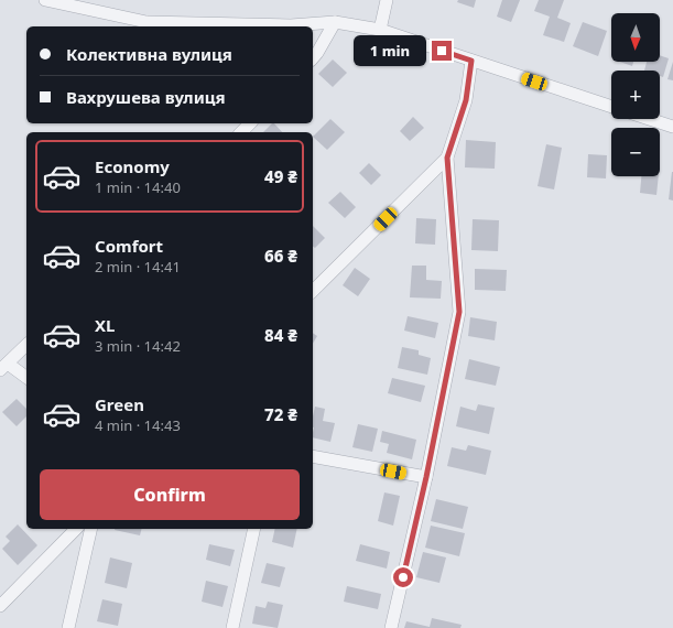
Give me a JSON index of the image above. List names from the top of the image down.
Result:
{
  "north": "bottom",
  "page": {
    "map_buttons": ["+", "−"],
    "banner": ["Колективна вулиця", "Вахрушева вулиця"],
    "bubble": "1 min",
    "list": [
      {
        "name": "Economy",
        "note": "1 min · 14:40",
        "value": "49 ₴"
      },
      {
        "name": "Comfort",
        "note": "2 min · 14:41",
        "value": "66 ₴"
      },
      {
        "name": "XL",
        "note": "3 min · 14:42",
        "value": "84 ₴"
      },
      {
        "name": "Green",
        "note": "4 min · 14:43",
        "value": "72 ₴"
      }
    ],
    "buttons": "Confirm"
  }
}
